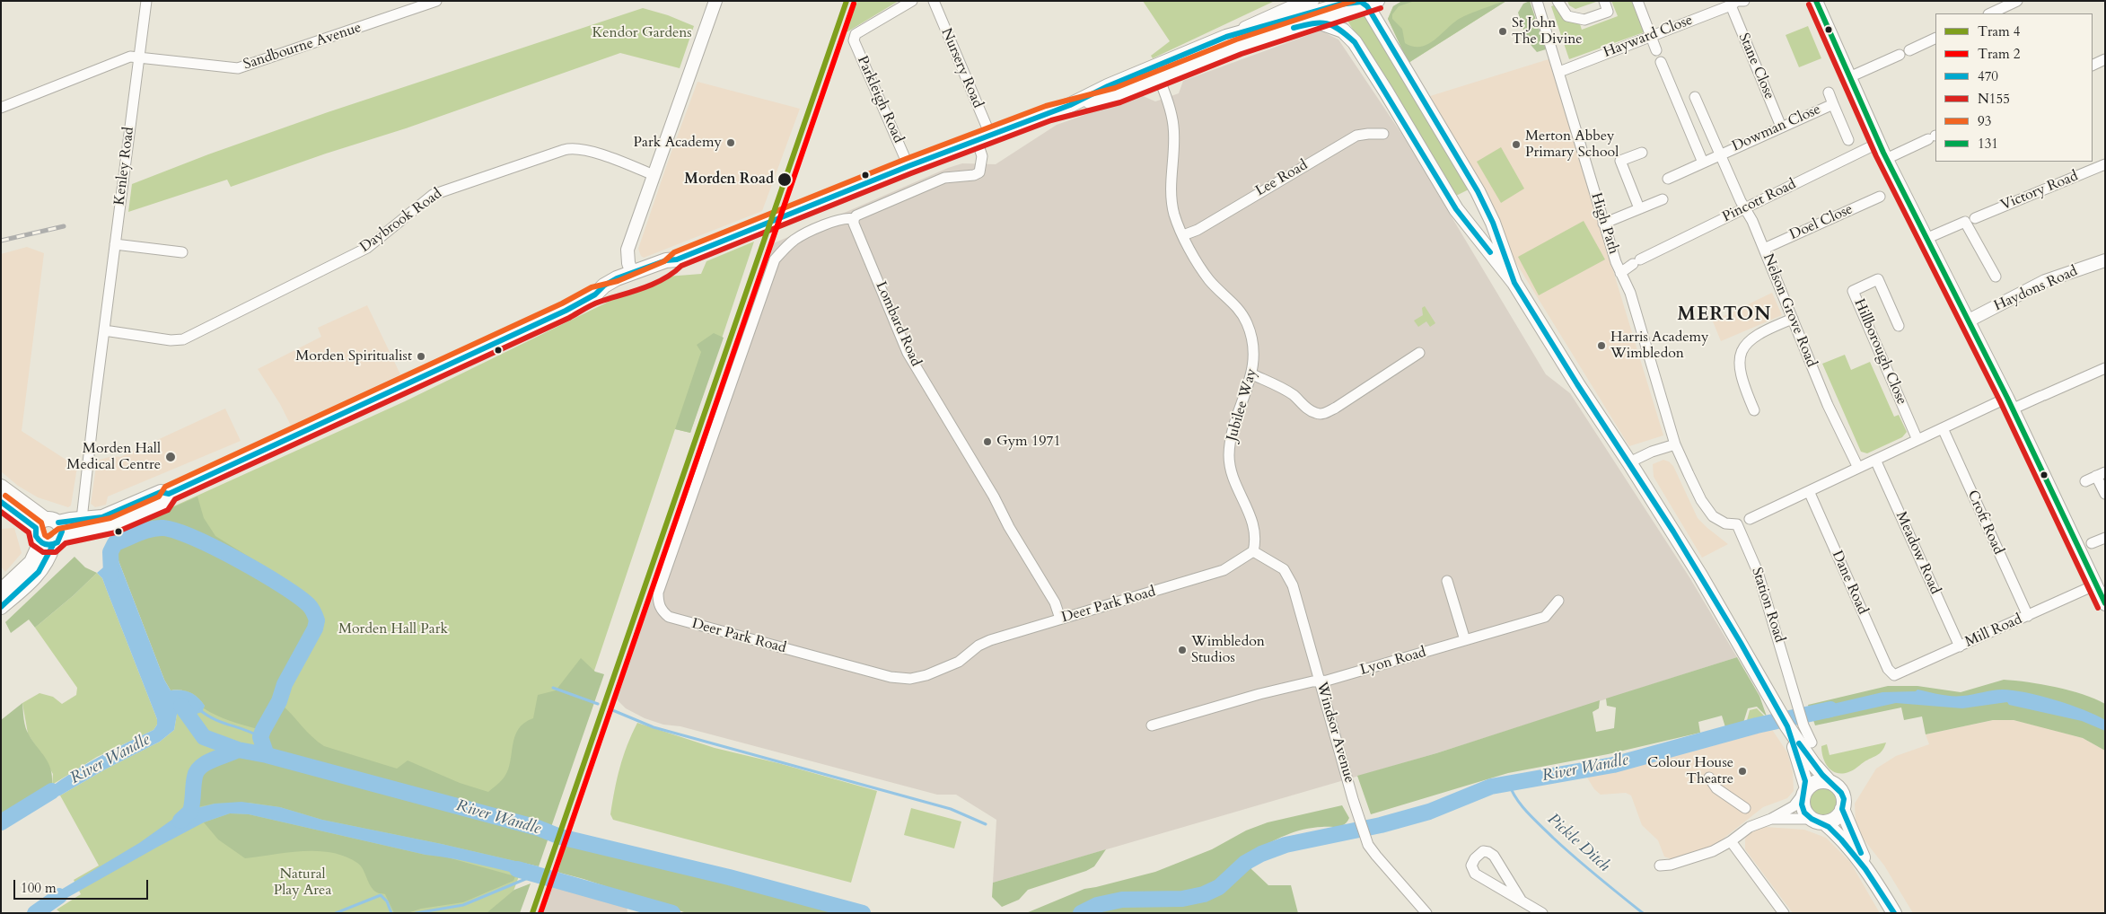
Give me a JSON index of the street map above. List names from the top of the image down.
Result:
{
  "streets": {
    "main road": ["Haydons Road"],
    "street": [
      "Hayward Close",
      "Sandbourne Avenue",
      "Stane Close",
      "Nursery Road",
      "Parkleigh Road",
      "Dowman Close",
      "Kenley Road",
      "Lee Road",
      "Victory Road",
      "Pincott Road",
      "Daybrook Road",
      "Doel Close",
      "High Path",
      "Nelson Grove Road",
      "Lombard Road",
      "Hillborough Close",
      "Jubilee Way",
      "Croft Road",
      "Meadow Road",
      "Dane Road",
      "Deer Park Road",
      "Station Road",
      "Mill Road",
      "Lyon Road",
      "Windsor Avenue"
    ]
  },
  "crossings": [
    ["Hayward Close", "Stane Close"],
    ["Hayward Close", "High Path"],
    ["Sandbourne Avenue", "Kenley Road"],
    ["Stane Close", "Dowman Close"],
    ["Dowman Close", "Nelson Grove Road"],
    ["Kenley Road", "Daybrook Road"],
    ["Lee Road", "Jubilee Way"],
    ["Pincott Road", "High Path"],
    ["Pincott Road", "Nelson Grove Road"],
    ["Doel Close", "Nelson Grove Road"],
    ["High Path", "Station Road"],
    ["Lombard Road", "Deer Park Road"],
    ["Jubilee Way", "Deer Park Road"],
    ["Jubilee Way", "Windsor Avenue"],
    ["Croft Road", "Mill Road"],
    ["Meadow Road", "Mill Road"],
    ["Dane Road", "Mill Road"],
    ["Deer Park Road", "Windsor Avenue"],
    ["Lyon Road", "Windsor Avenue"]
  ],
  "districts": ["MERTON"],
  "water": ["River Wandle", "Pickle Ditch"],
  "parks": ["Kendor Gardens", "Morden Hall Park", "Natural Play Area"],
  "places": [
    "St John The Divine",
    "Park Academy",
    "Merton Abbey Primary School",
    "Morden Road",
    "Harris Academy Wimbledon",
    "Morden Spiritualist",
    "Gym 1971",
    "Morden Hall Medical Centre",
    "Wimbledon Studios",
    "Colour House Theatre"
  ],
  "lines": [
    "tram line 4",
    "transit line 93",
    "transit line 131",
    "transit line 470",
    "tram line 2",
    "transit line N155"
  ],
  "legend": [
    "Tram 4",
    "Tram 2",
    "470",
    "N155",
    "93",
    "131"
  ],
  "scale_bar": "100 m"
}
